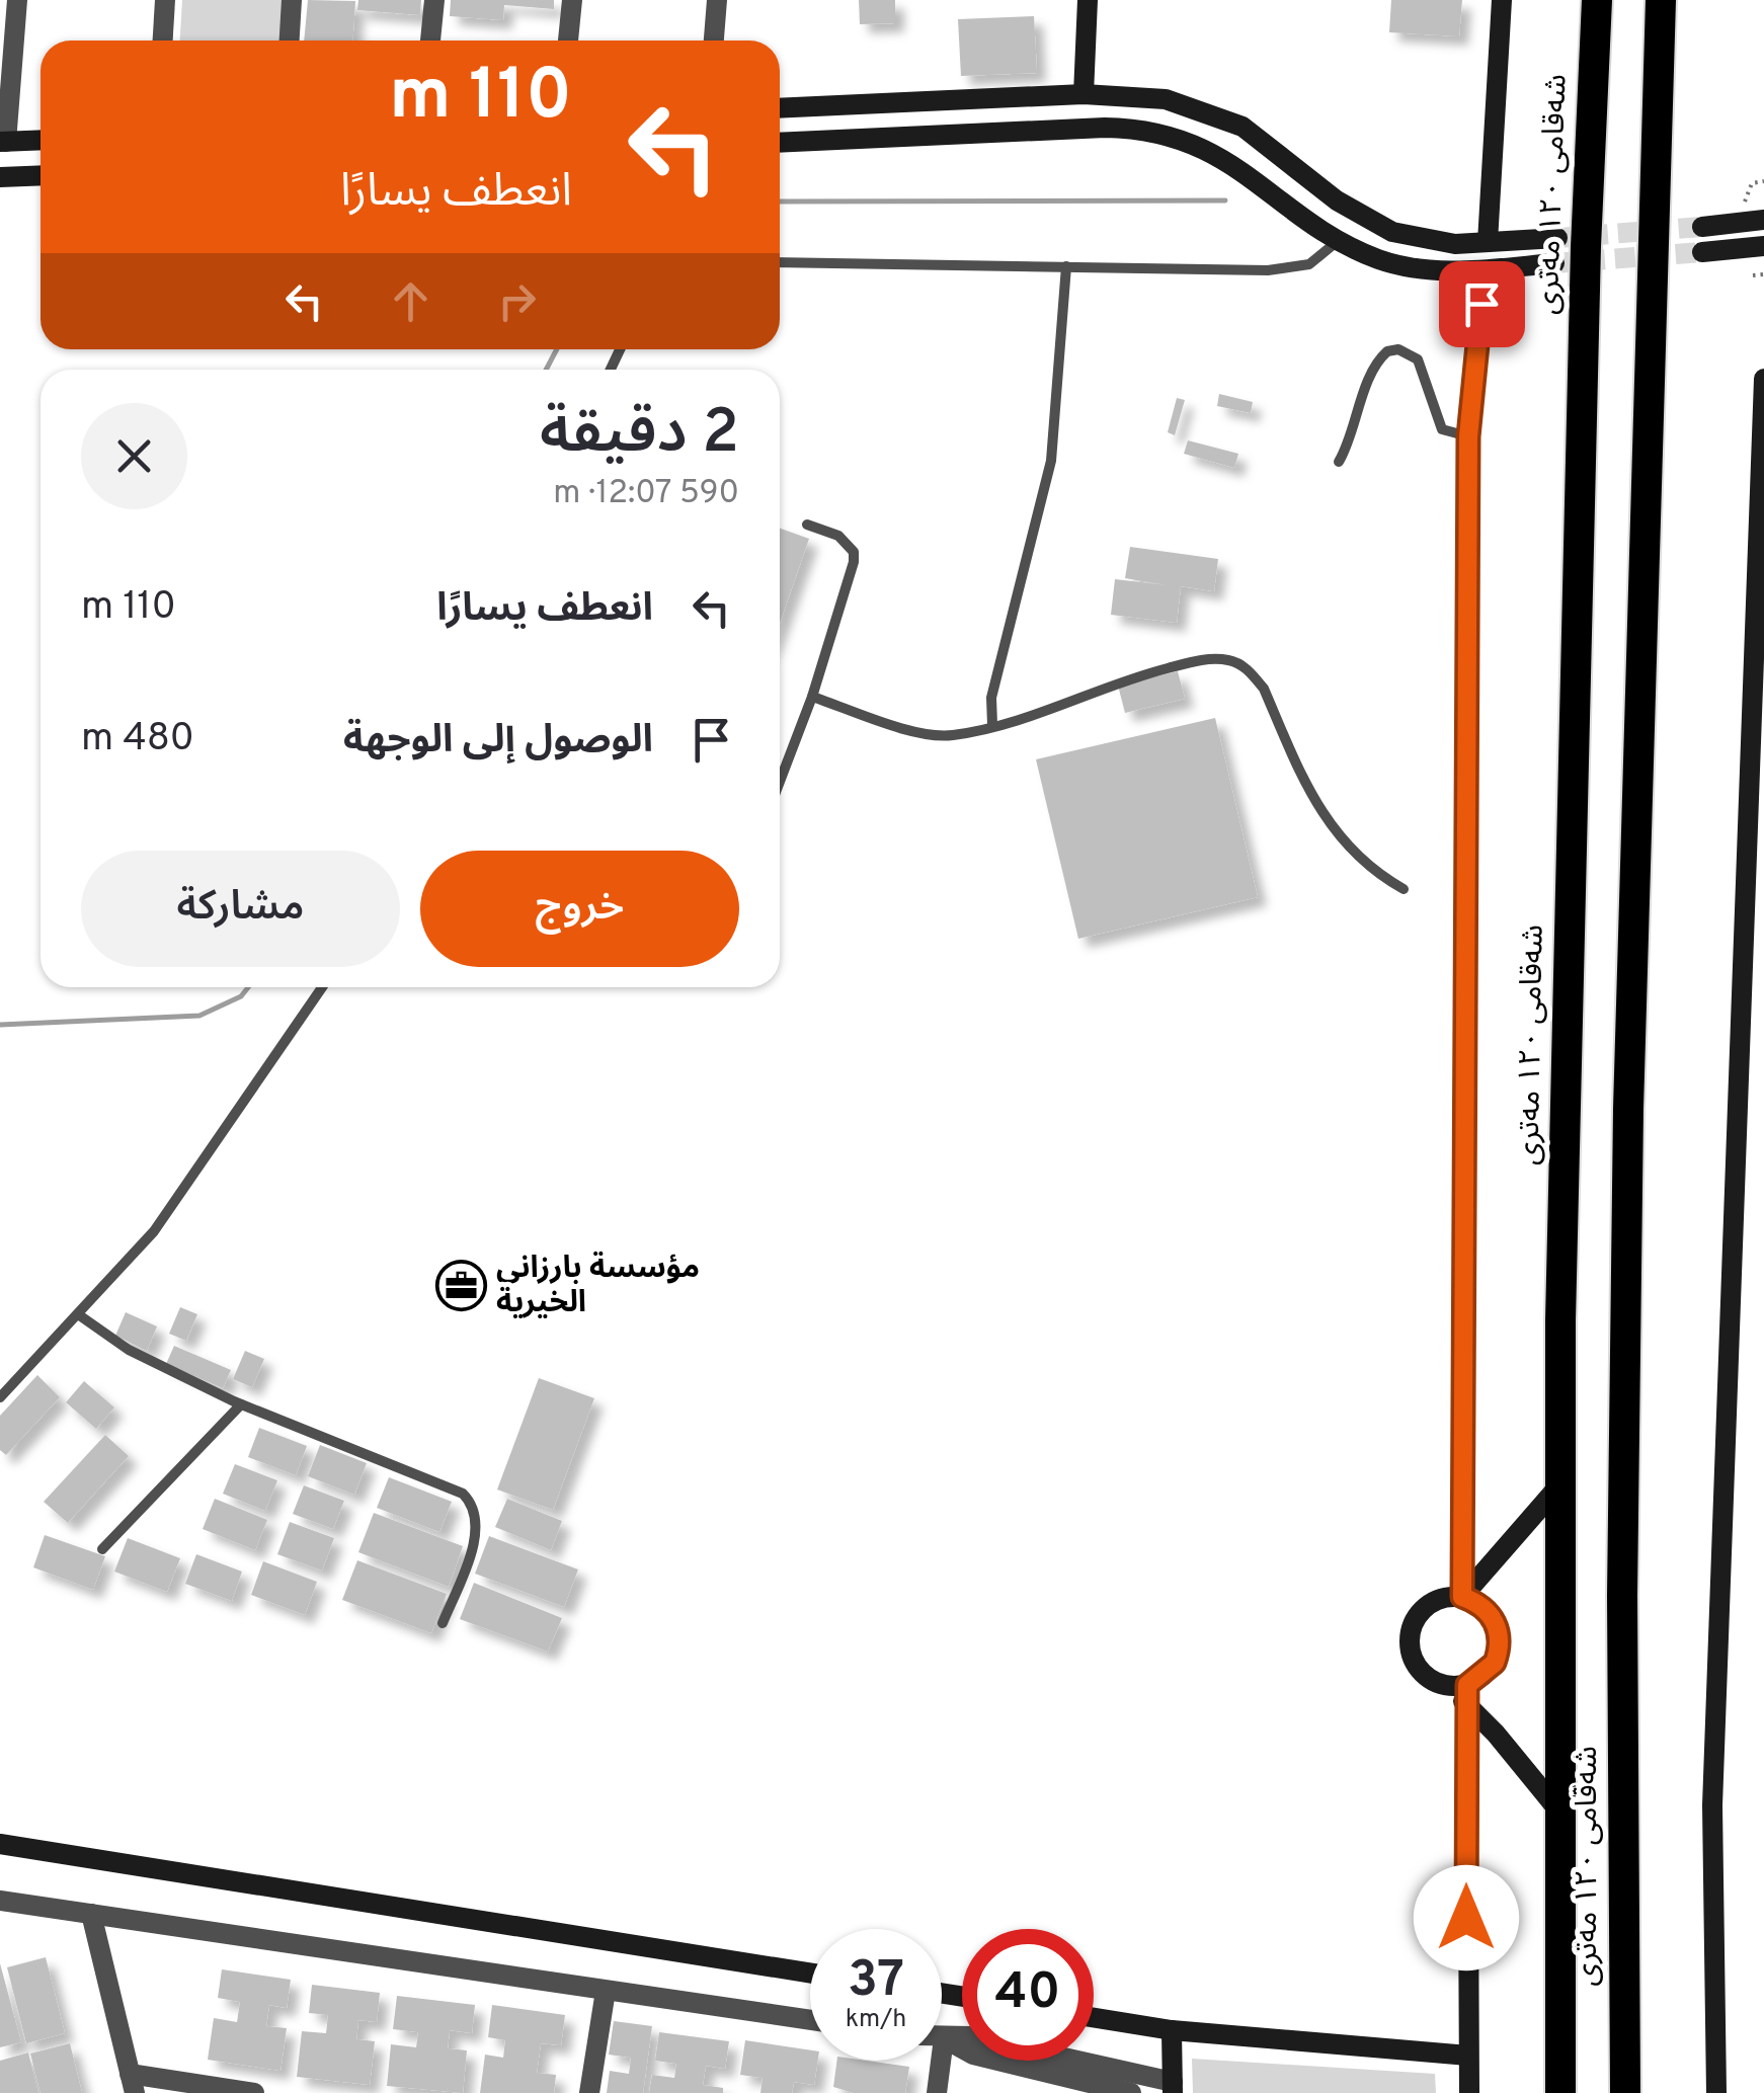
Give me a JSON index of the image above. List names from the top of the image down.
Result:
{
  "streets": {
    "highway": ["شەقامی ١٢٠ مەتری"]
  },
  "places": {
    "office": ["مؤسسة بارزانی الخیریة"]
  },
  "page": {
    "turn": ["110 m", "انعطف يسارًا"],
    "heading": ["2 دقيقة", "590 m · 12:07"],
    "list": [
      {
        "name": "انعطف يسارًا",
        "value": "110 m"
      },
      {
        "name": "الوصول إلى الوجهة",
        "value": "480 m"
      }
    ],
    "buttons": ["خروج", "مشاركة"],
    "speed": "37 km/h",
    "limit": "40"
  }
}
